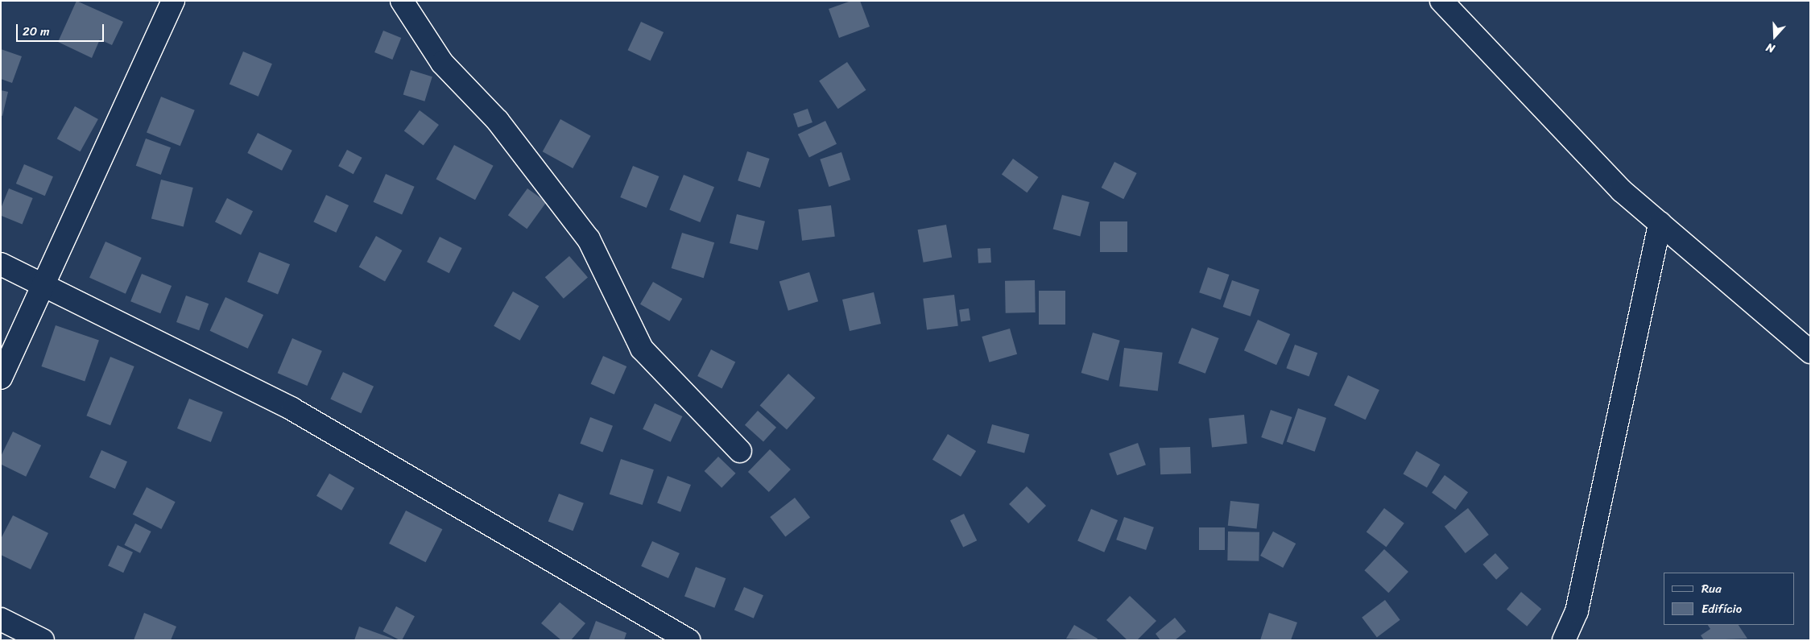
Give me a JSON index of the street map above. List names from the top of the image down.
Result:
{
  "legend": ["Rua", "Edifício"],
  "scale_bar": "20 m",
  "north": "bottom"
}
